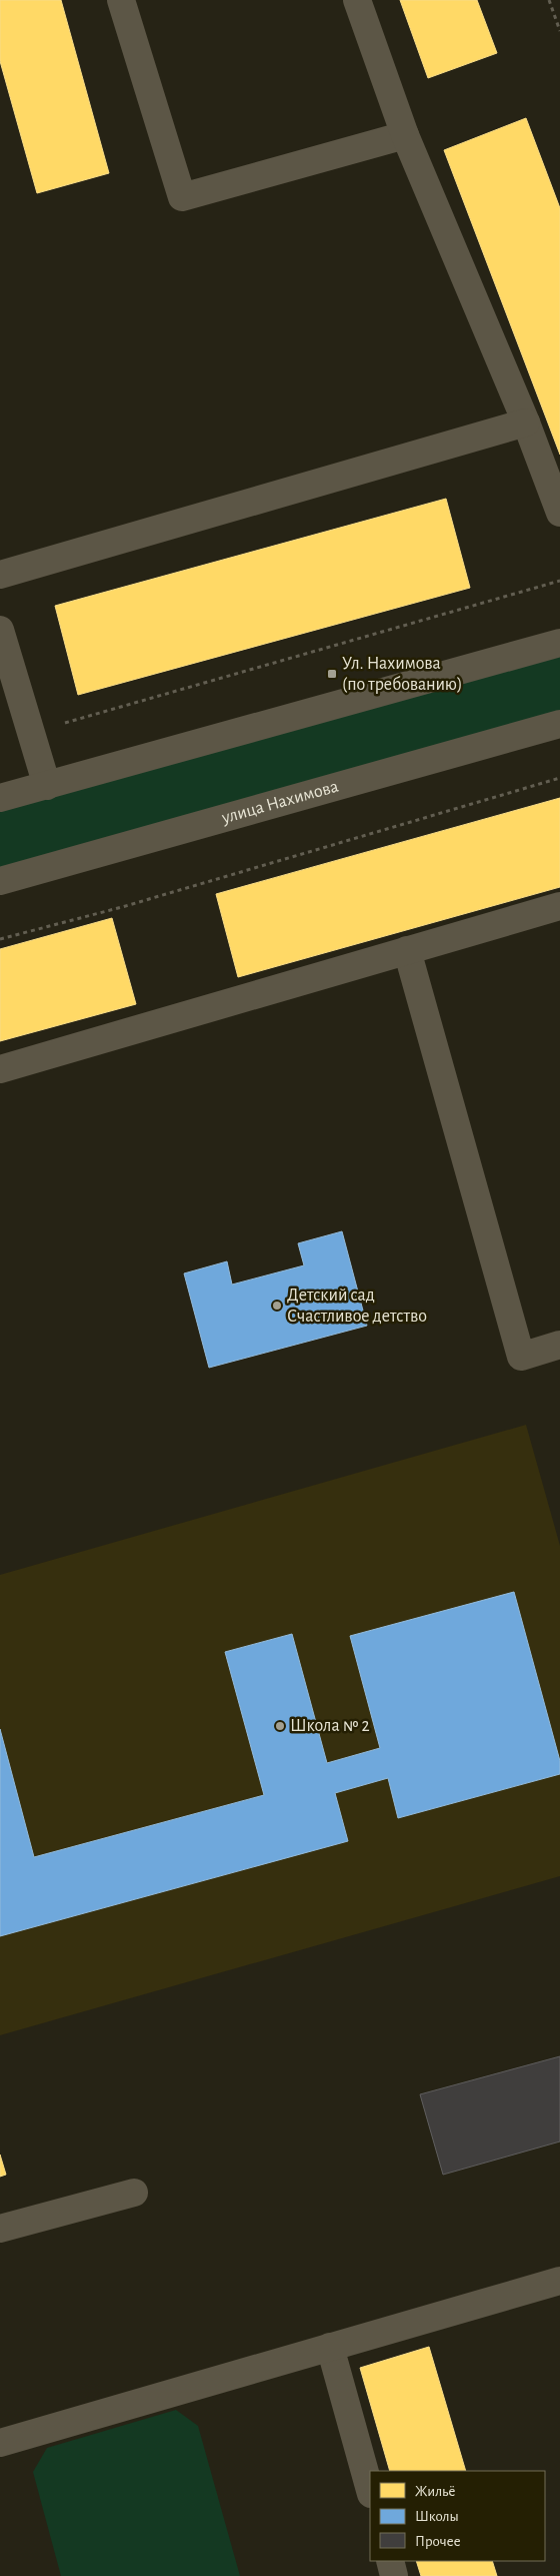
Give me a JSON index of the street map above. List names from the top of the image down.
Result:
{
  "streets": {
    "street": ["улица Нахимова"]
  },
  "places": {
    "transit": ["Ул. Нахимова (по требованию)"],
    "other": ["Детский сад Счастливое детство", "Школа № 2"]
  },
  "legend": ["Жильё", "Школы", "Прочее"]
}
